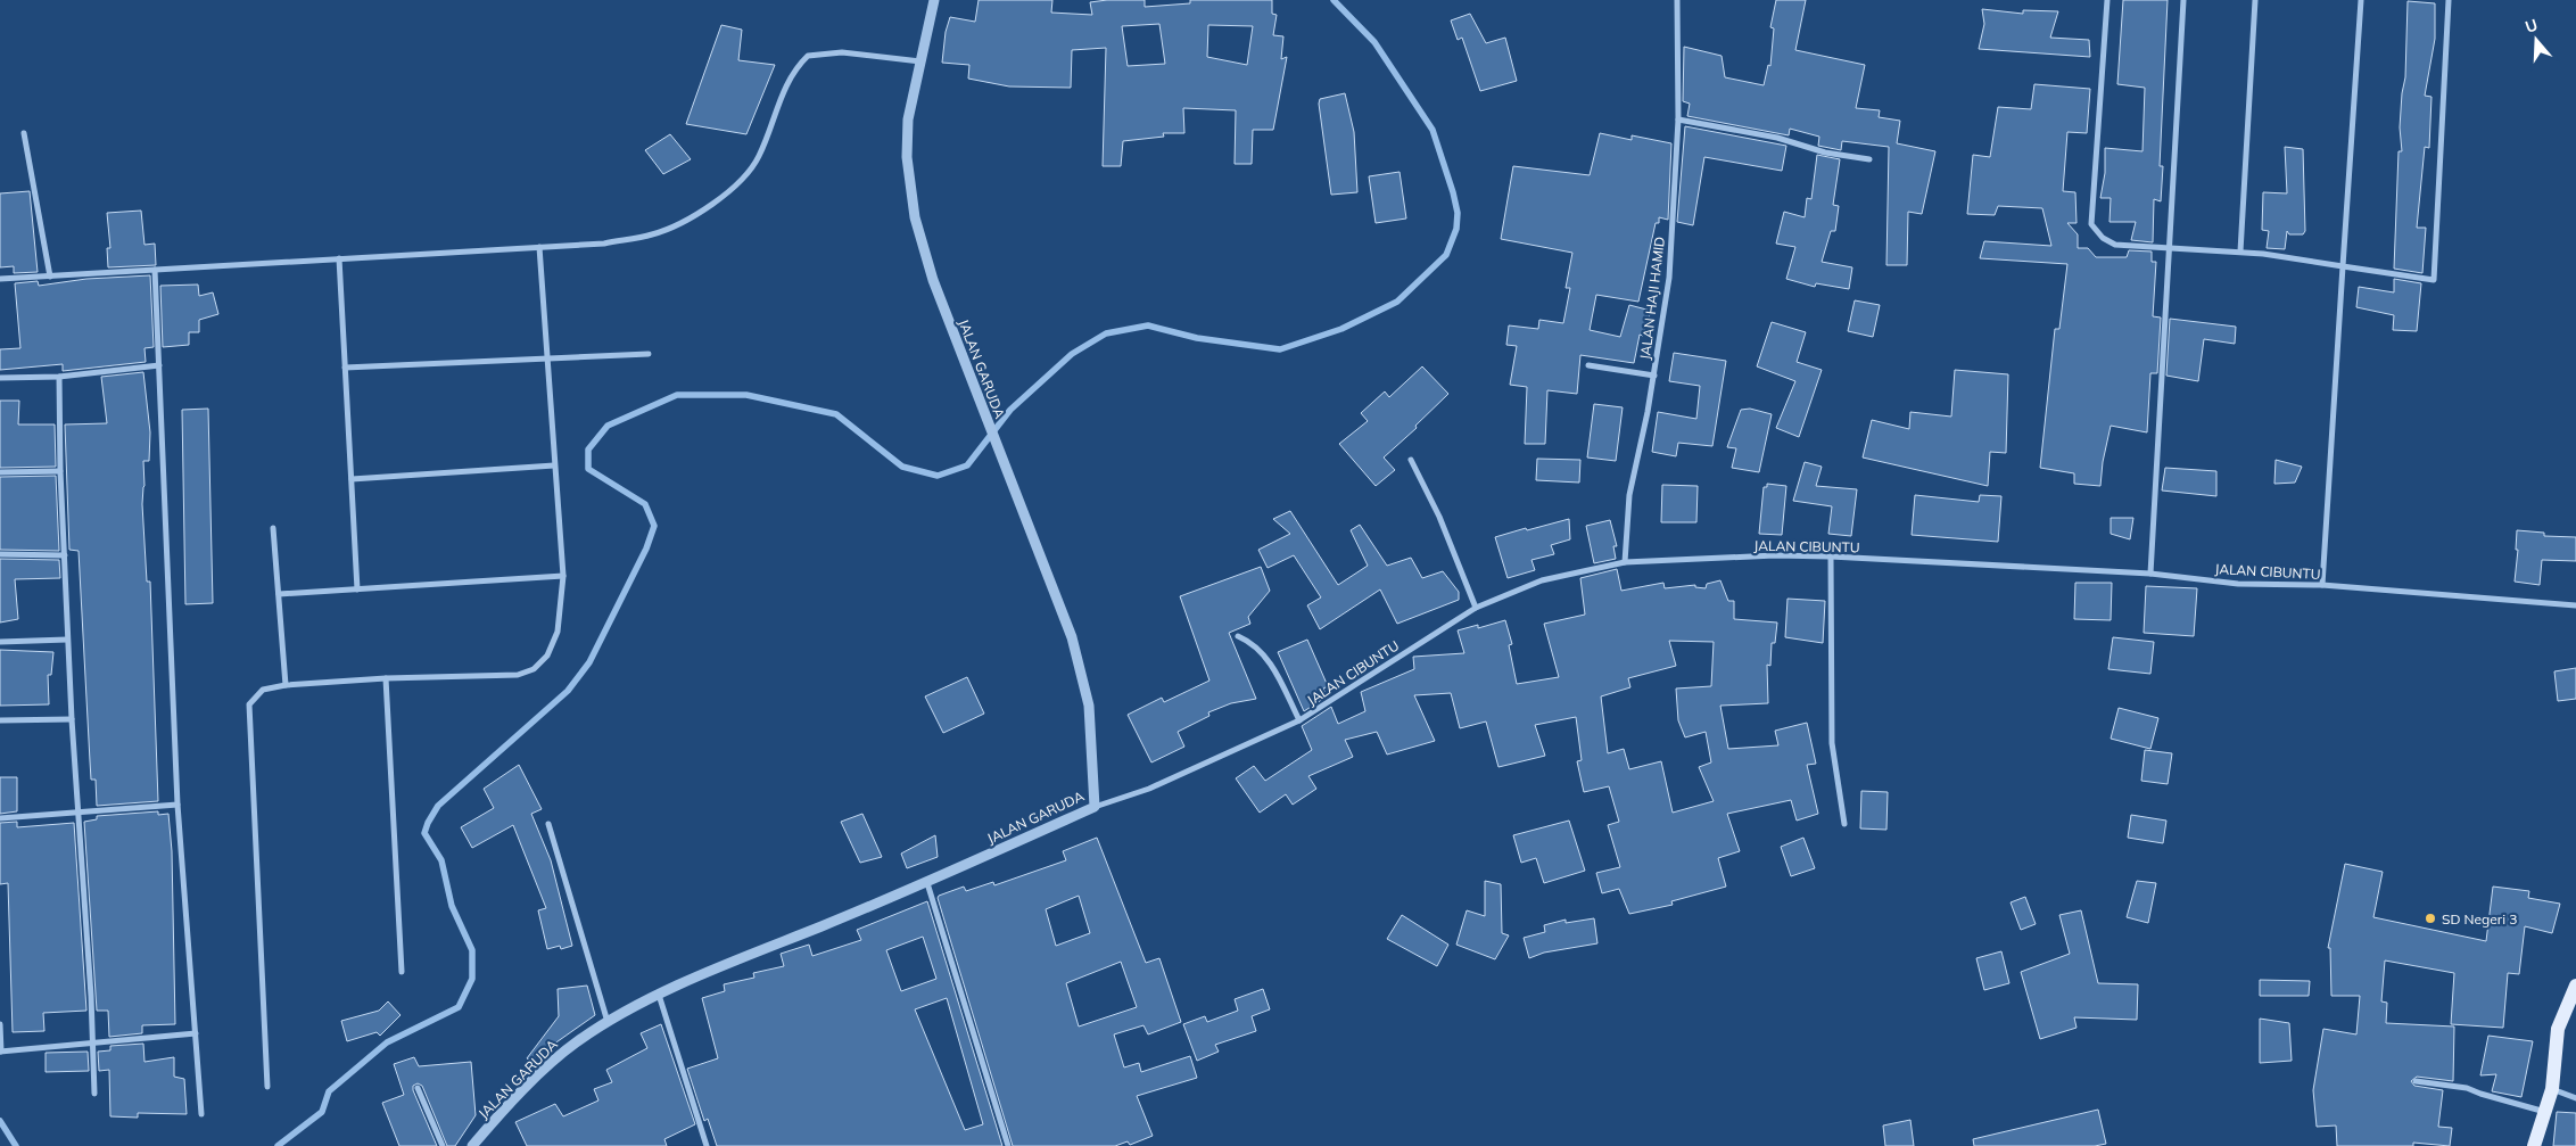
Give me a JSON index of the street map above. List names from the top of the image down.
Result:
{
  "streets": {
    "street": ["JALAN HAJI HAMID", "JALAN GARUDA", "JALAN CIBUNTU"]
  },
  "crossings": [
    ["JALAN HAJI HAMID", "JALAN CIBUNTU"],
    ["JALAN GARUDA", "JALAN CIBUNTU"]
  ],
  "places": ["SD Negeri 3"],
  "north": "top"
}
